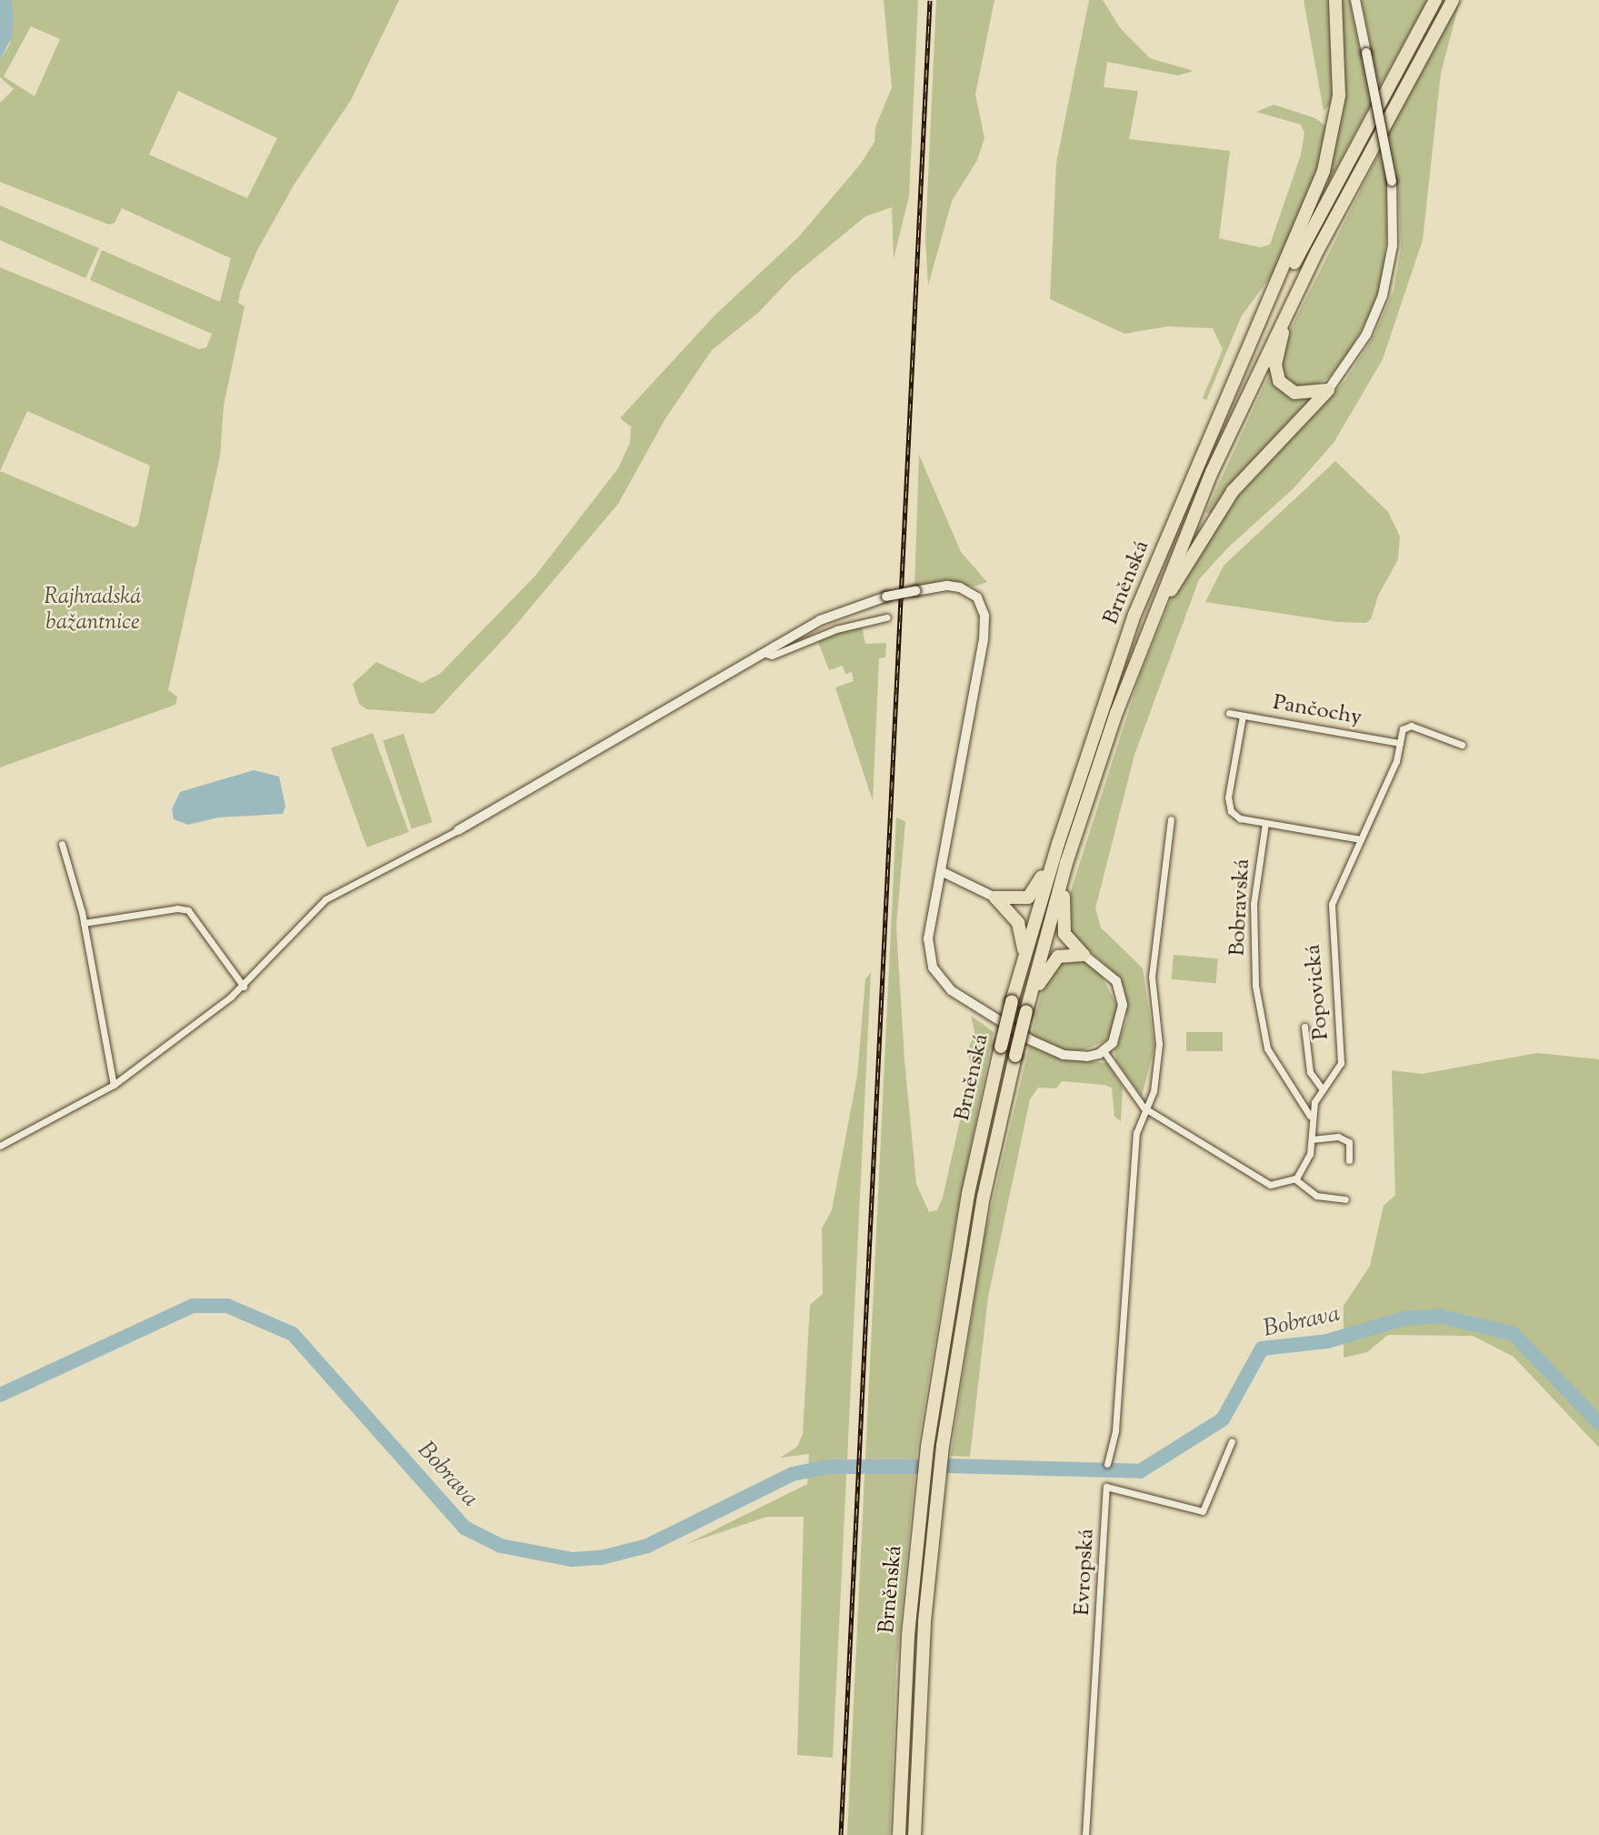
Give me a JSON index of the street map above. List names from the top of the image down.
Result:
{
  "streets": {
    "highway": ["Brněnská"],
    "street": [
      "Pančochy",
      "Bobravská",
      "Popovická",
      "Evropská"
    ]
  },
  "crossings": [
    ["Pančochy", "Popovická"],
    ["Bobravská", "Popovická"]
  ],
  "water": ["Bobrava"],
  "parks": ["Rajhradská bažantnice"]
}
